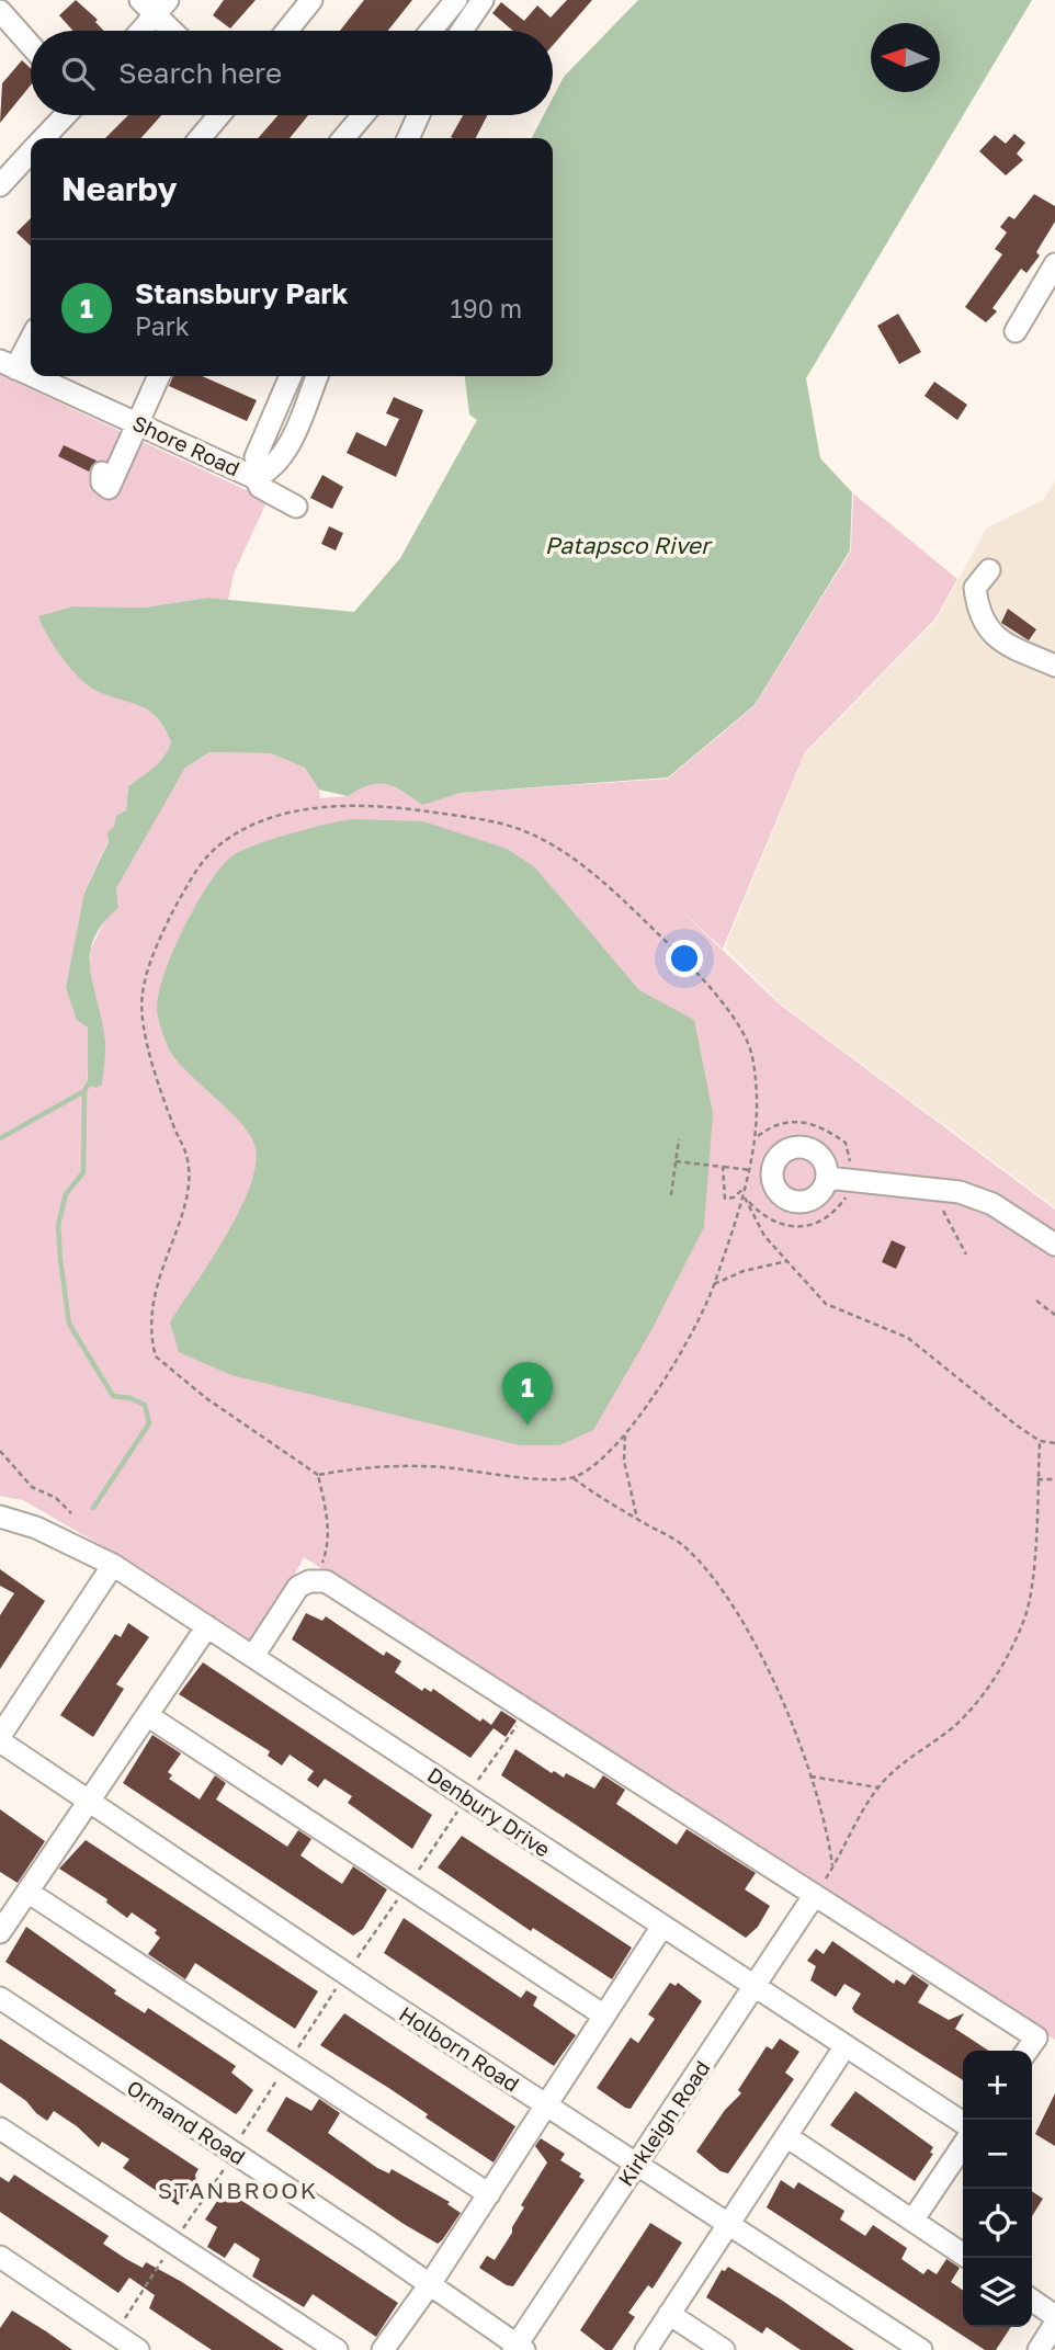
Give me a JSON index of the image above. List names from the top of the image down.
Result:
{
  "streets": {
    "street": [
      "Shore Road",
      "Denbury Drive",
      "Holborn Road",
      "Ormand Road",
      "Kirkleigh Road"
    ]
  },
  "crossings": [
    ["Denbury Drive", "Kirkleigh Road"],
    ["Holborn Road", "Kirkleigh Road"],
    ["Ormand Road", "Kirkleigh Road"]
  ],
  "districts": ["STANBROOK"],
  "water": ["Patapsco River"],
  "north": "left",
  "page": {
    "search": "Search here",
    "heading": "Nearby",
    "list": [
      {
        "mark": "1",
        "name": "Stansbury Park",
        "note": "Park",
        "value": "190 m"
      }
    ],
    "pins": "1",
    "map_buttons": ["+", "−"]
  }
}
